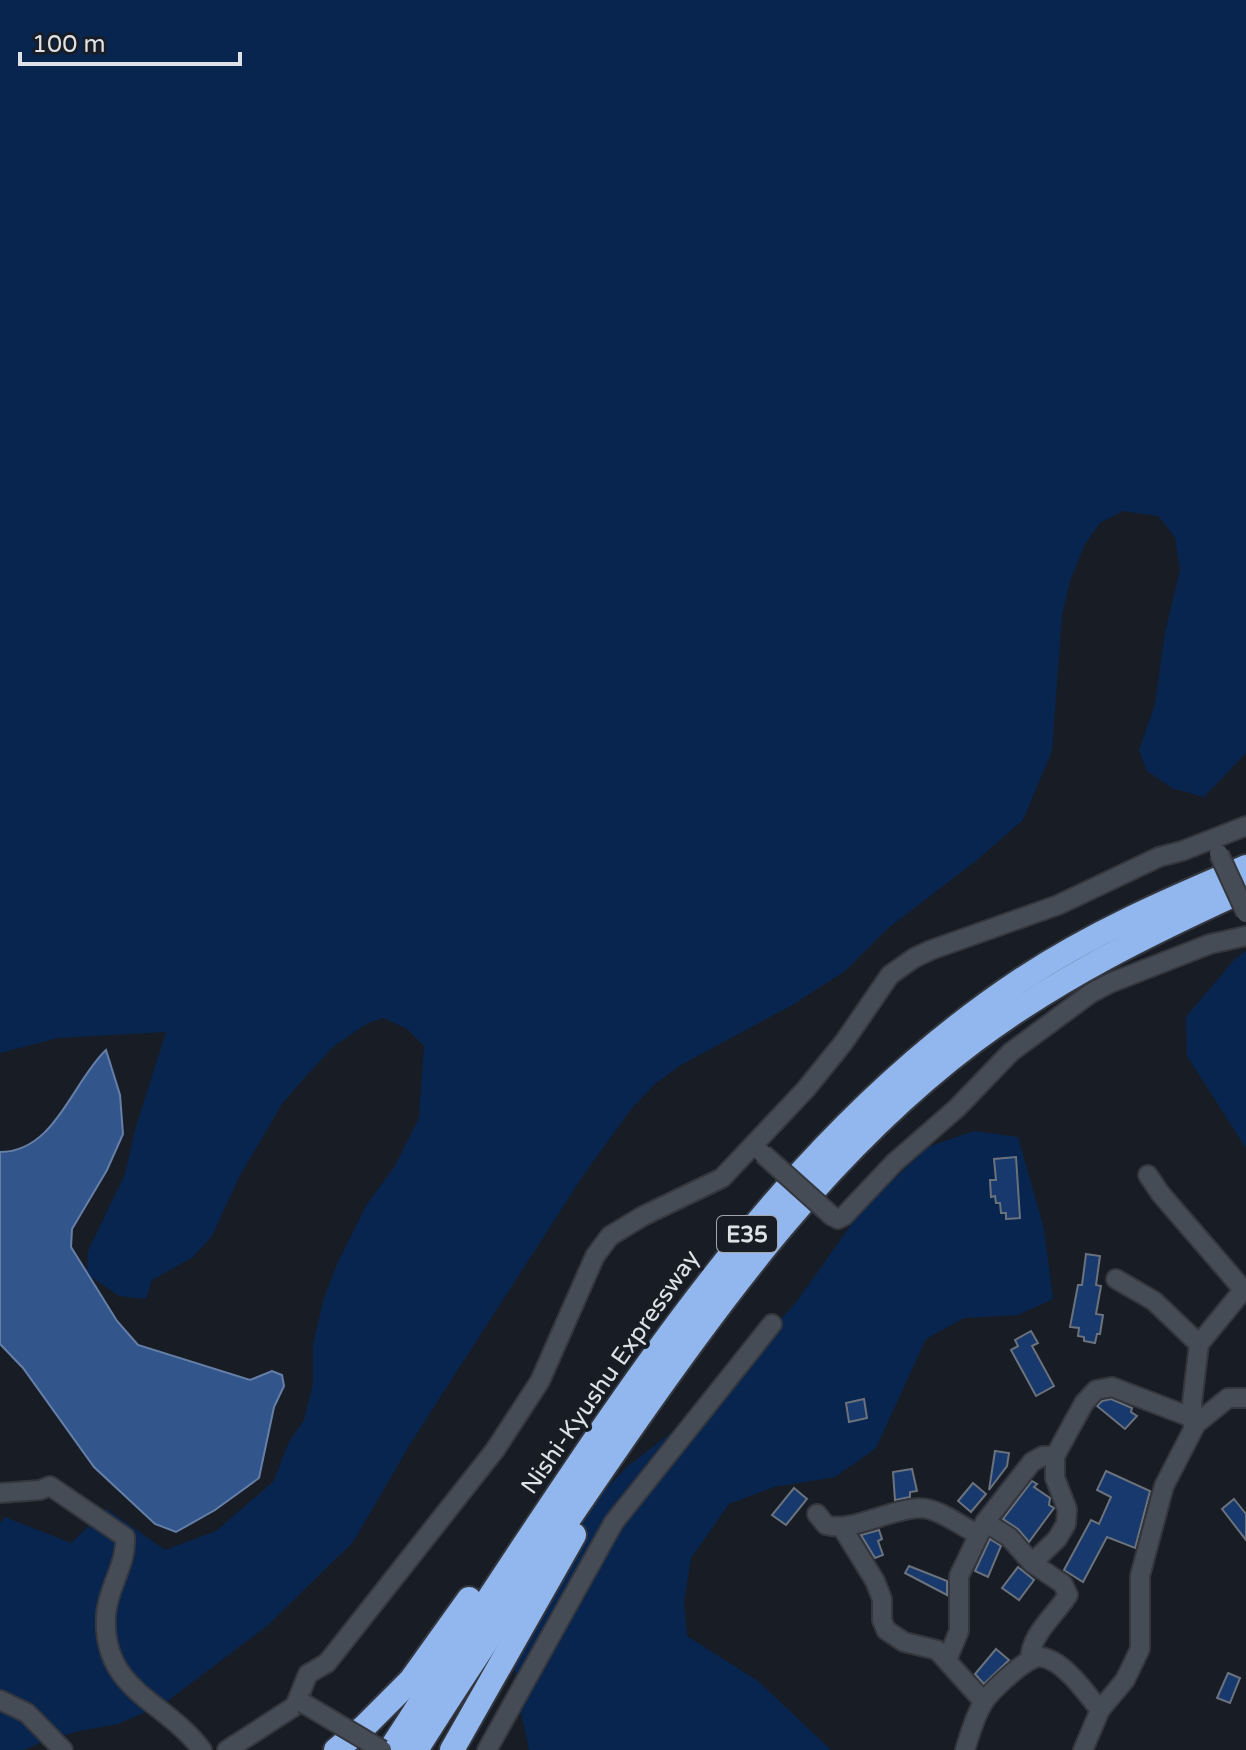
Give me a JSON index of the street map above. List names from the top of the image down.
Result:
{
  "streets": {
    "highway": ["E35", "Nishi-Kyushu Expressway"]
  },
  "scale_bar": "100 m"
}
